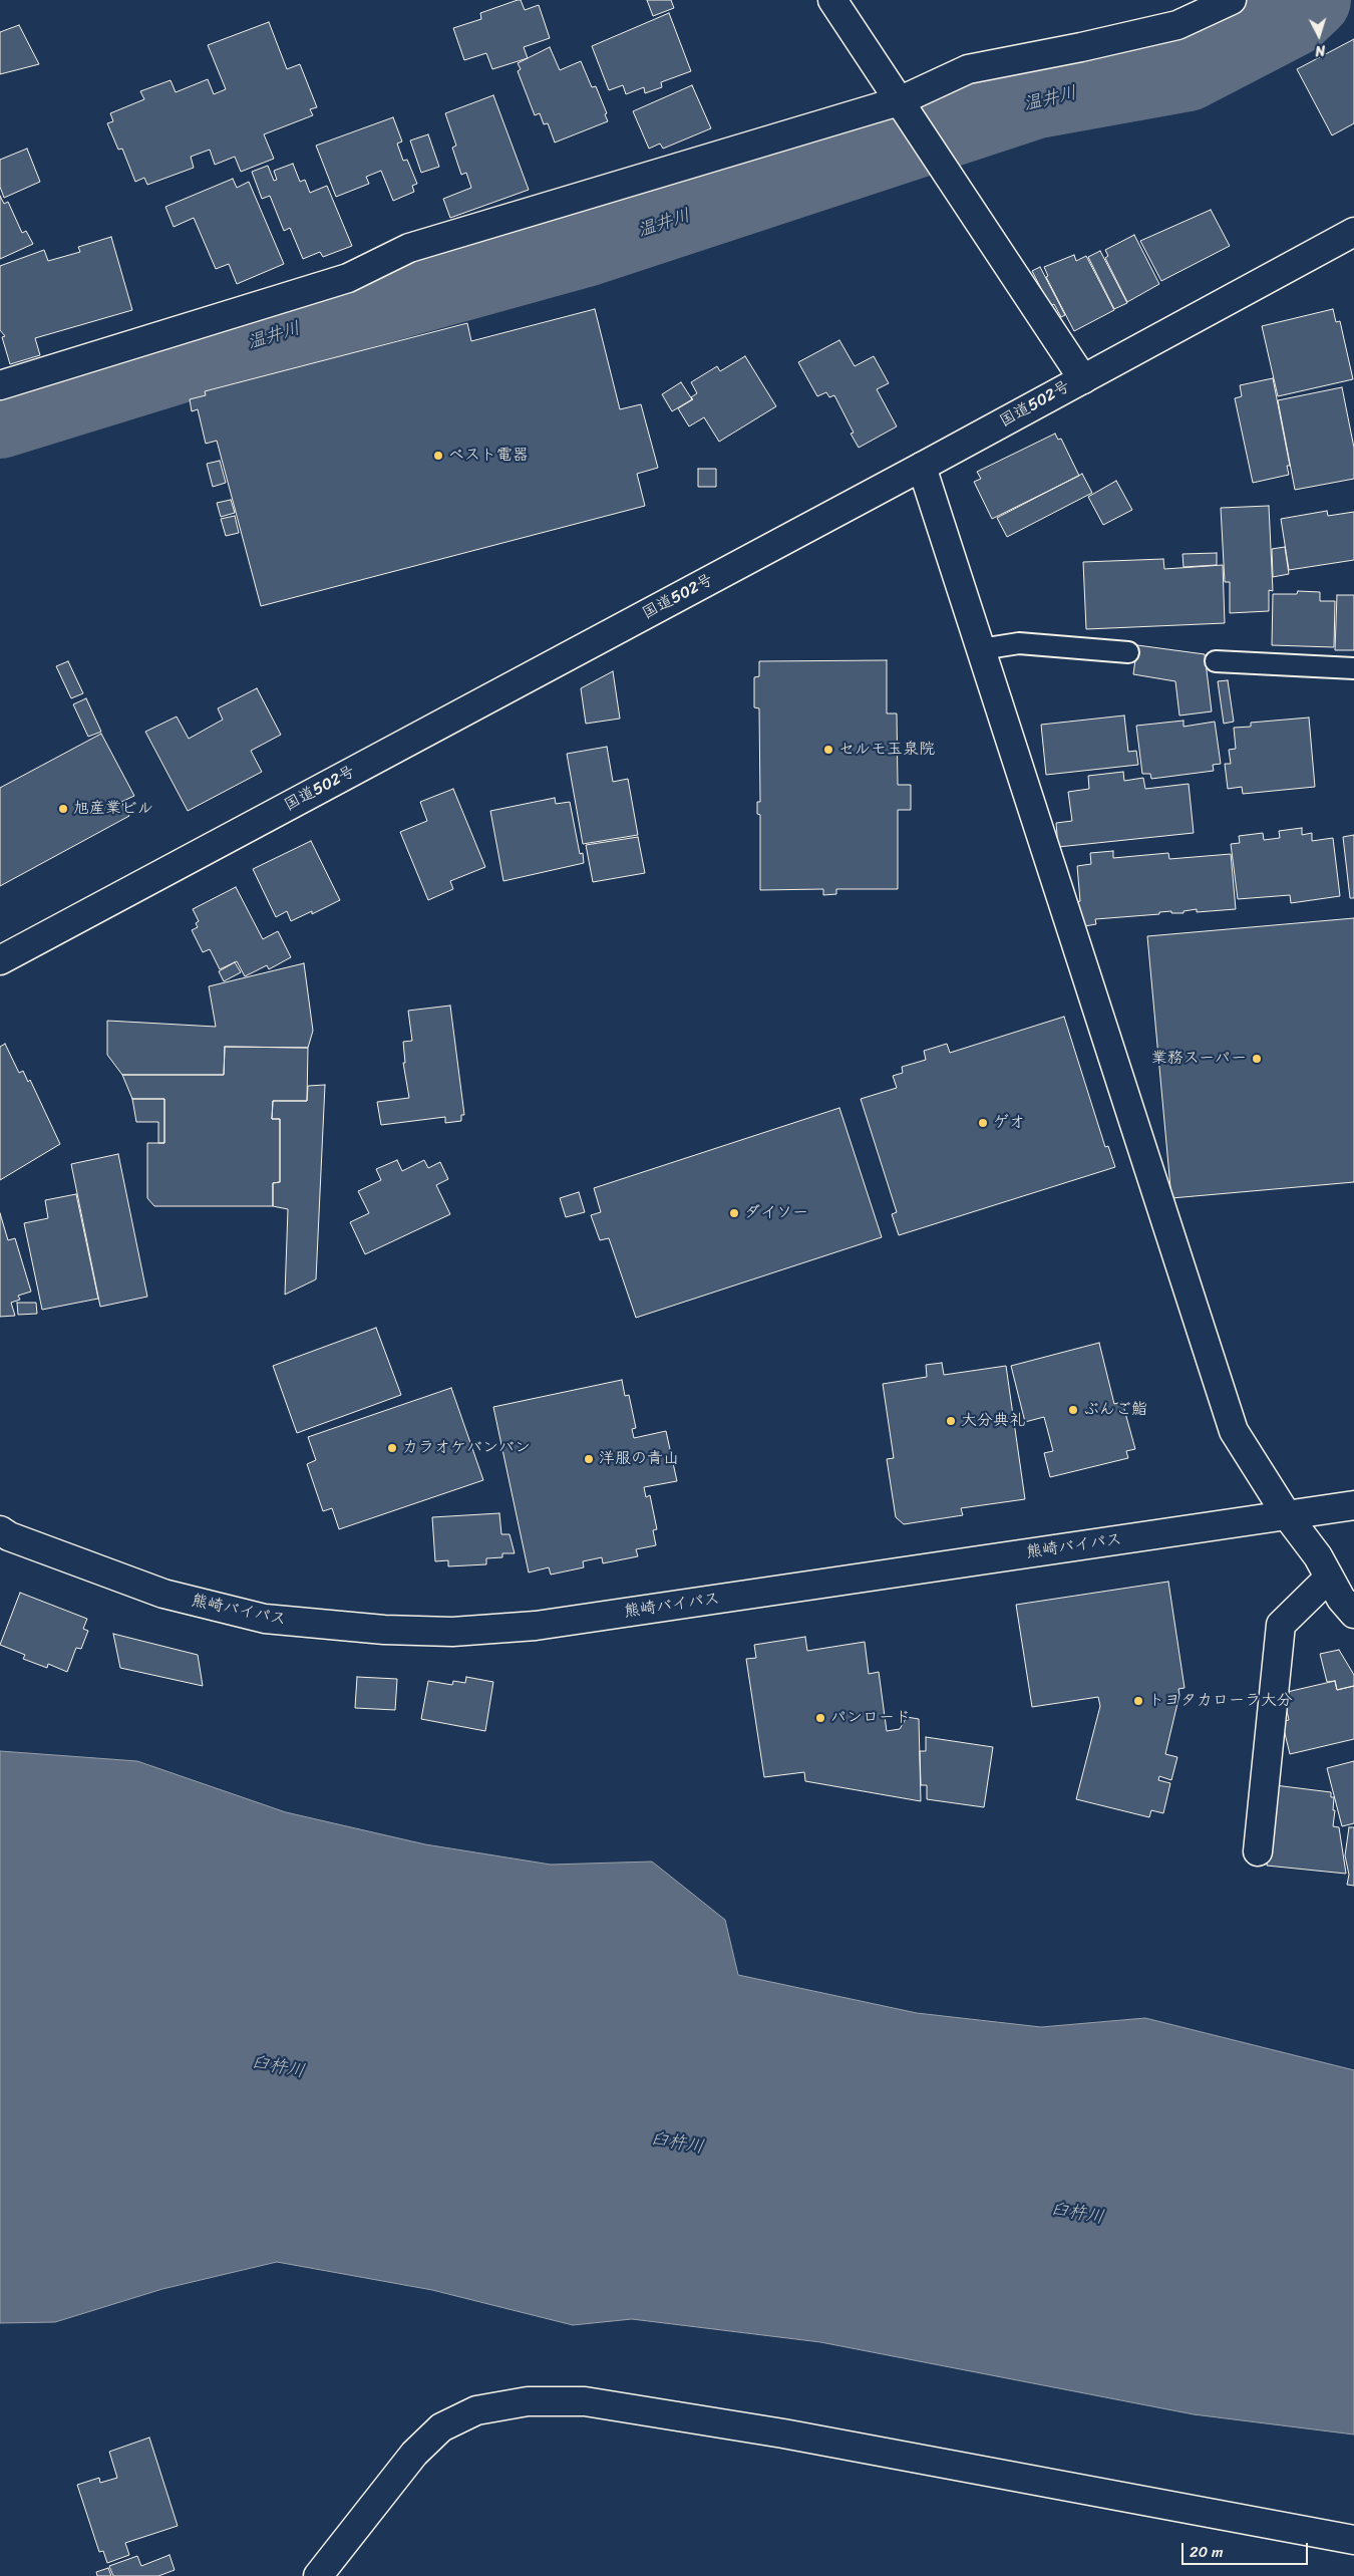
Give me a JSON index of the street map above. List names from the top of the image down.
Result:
{
  "streets": {
    "main road": ["国道502号", "熊崎バイパス"]
  },
  "water": ["温井川", "臼杵川"],
  "places": [
    "ベスト電器",
    "セルモ玉泉院",
    "旭産業ビル",
    "業務スーパー",
    "ゲオ",
    "ダイソー",
    "ぶんご鮨",
    "大分典礼",
    "カラオケバンバン",
    "洋服の青山",
    "トヨタカローラ大分",
    "パンロード"
  ],
  "scale_bar": "20 m",
  "north": "bottom"
}
